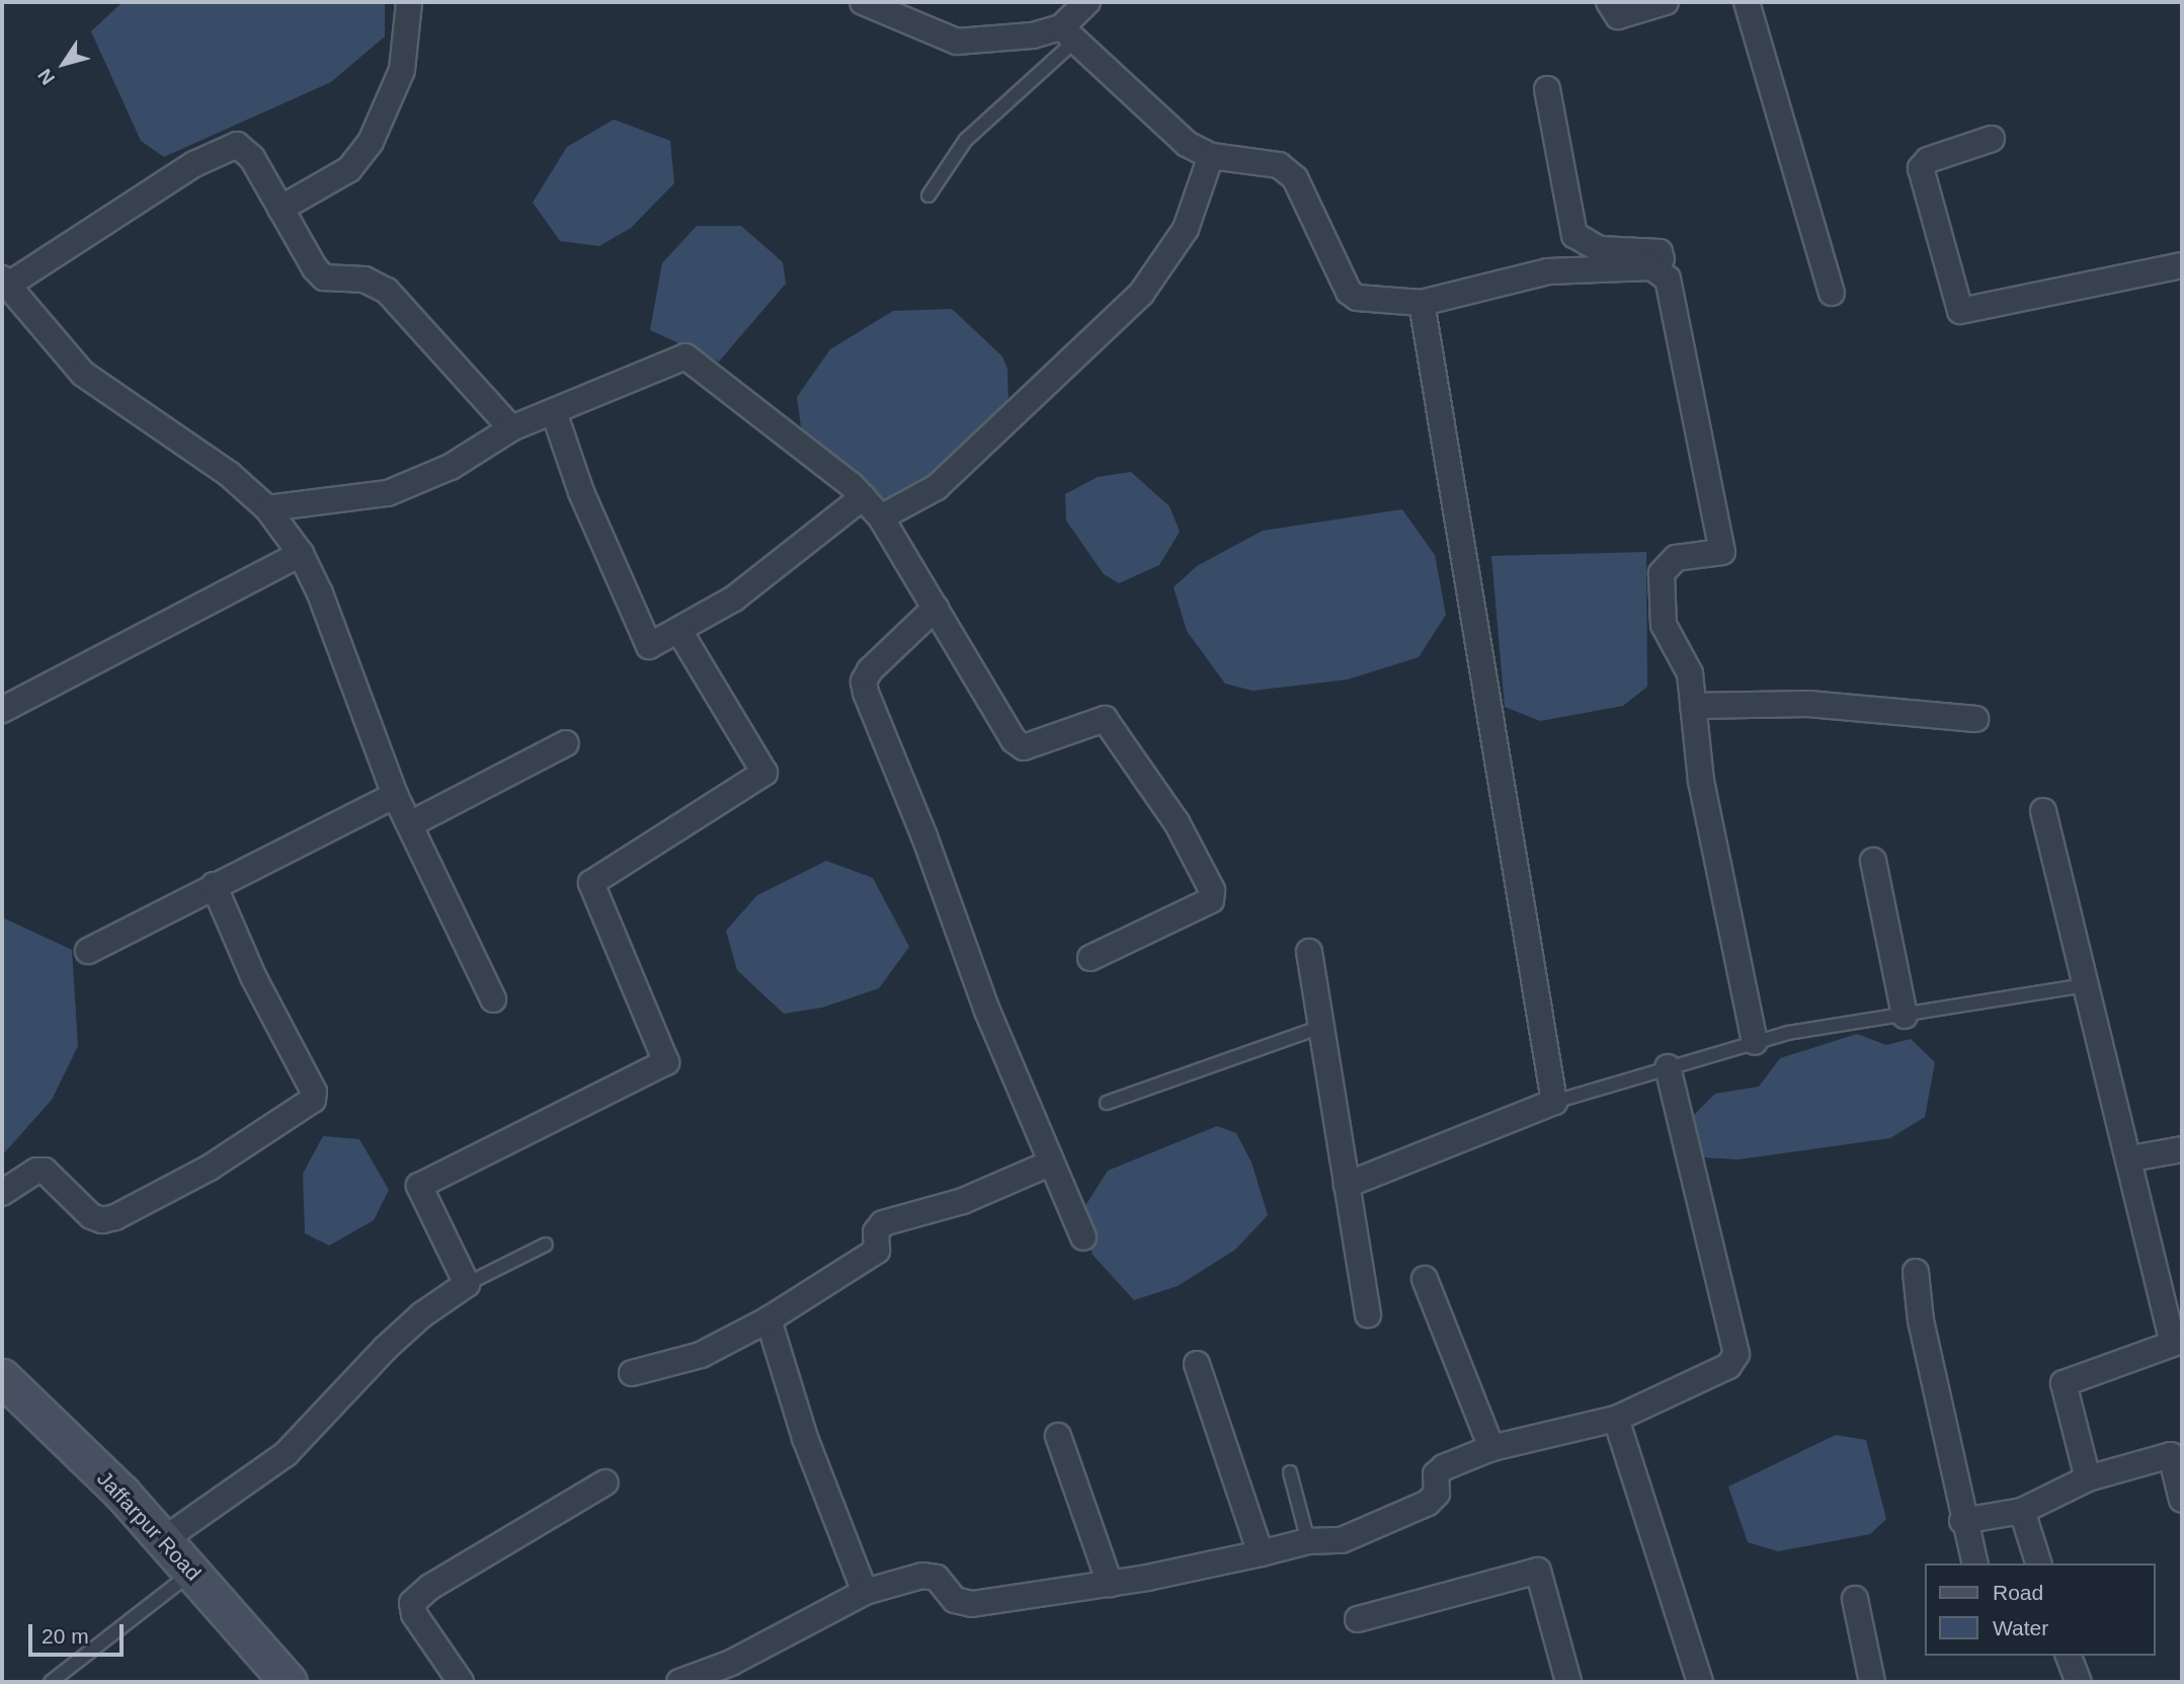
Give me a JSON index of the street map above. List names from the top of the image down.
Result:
{
  "streets": {
    "street": ["Jaffarpur Road"]
  },
  "legend": ["Road", "Water"],
  "scale_bar": "20 m",
  "north": "bottom left"
}
